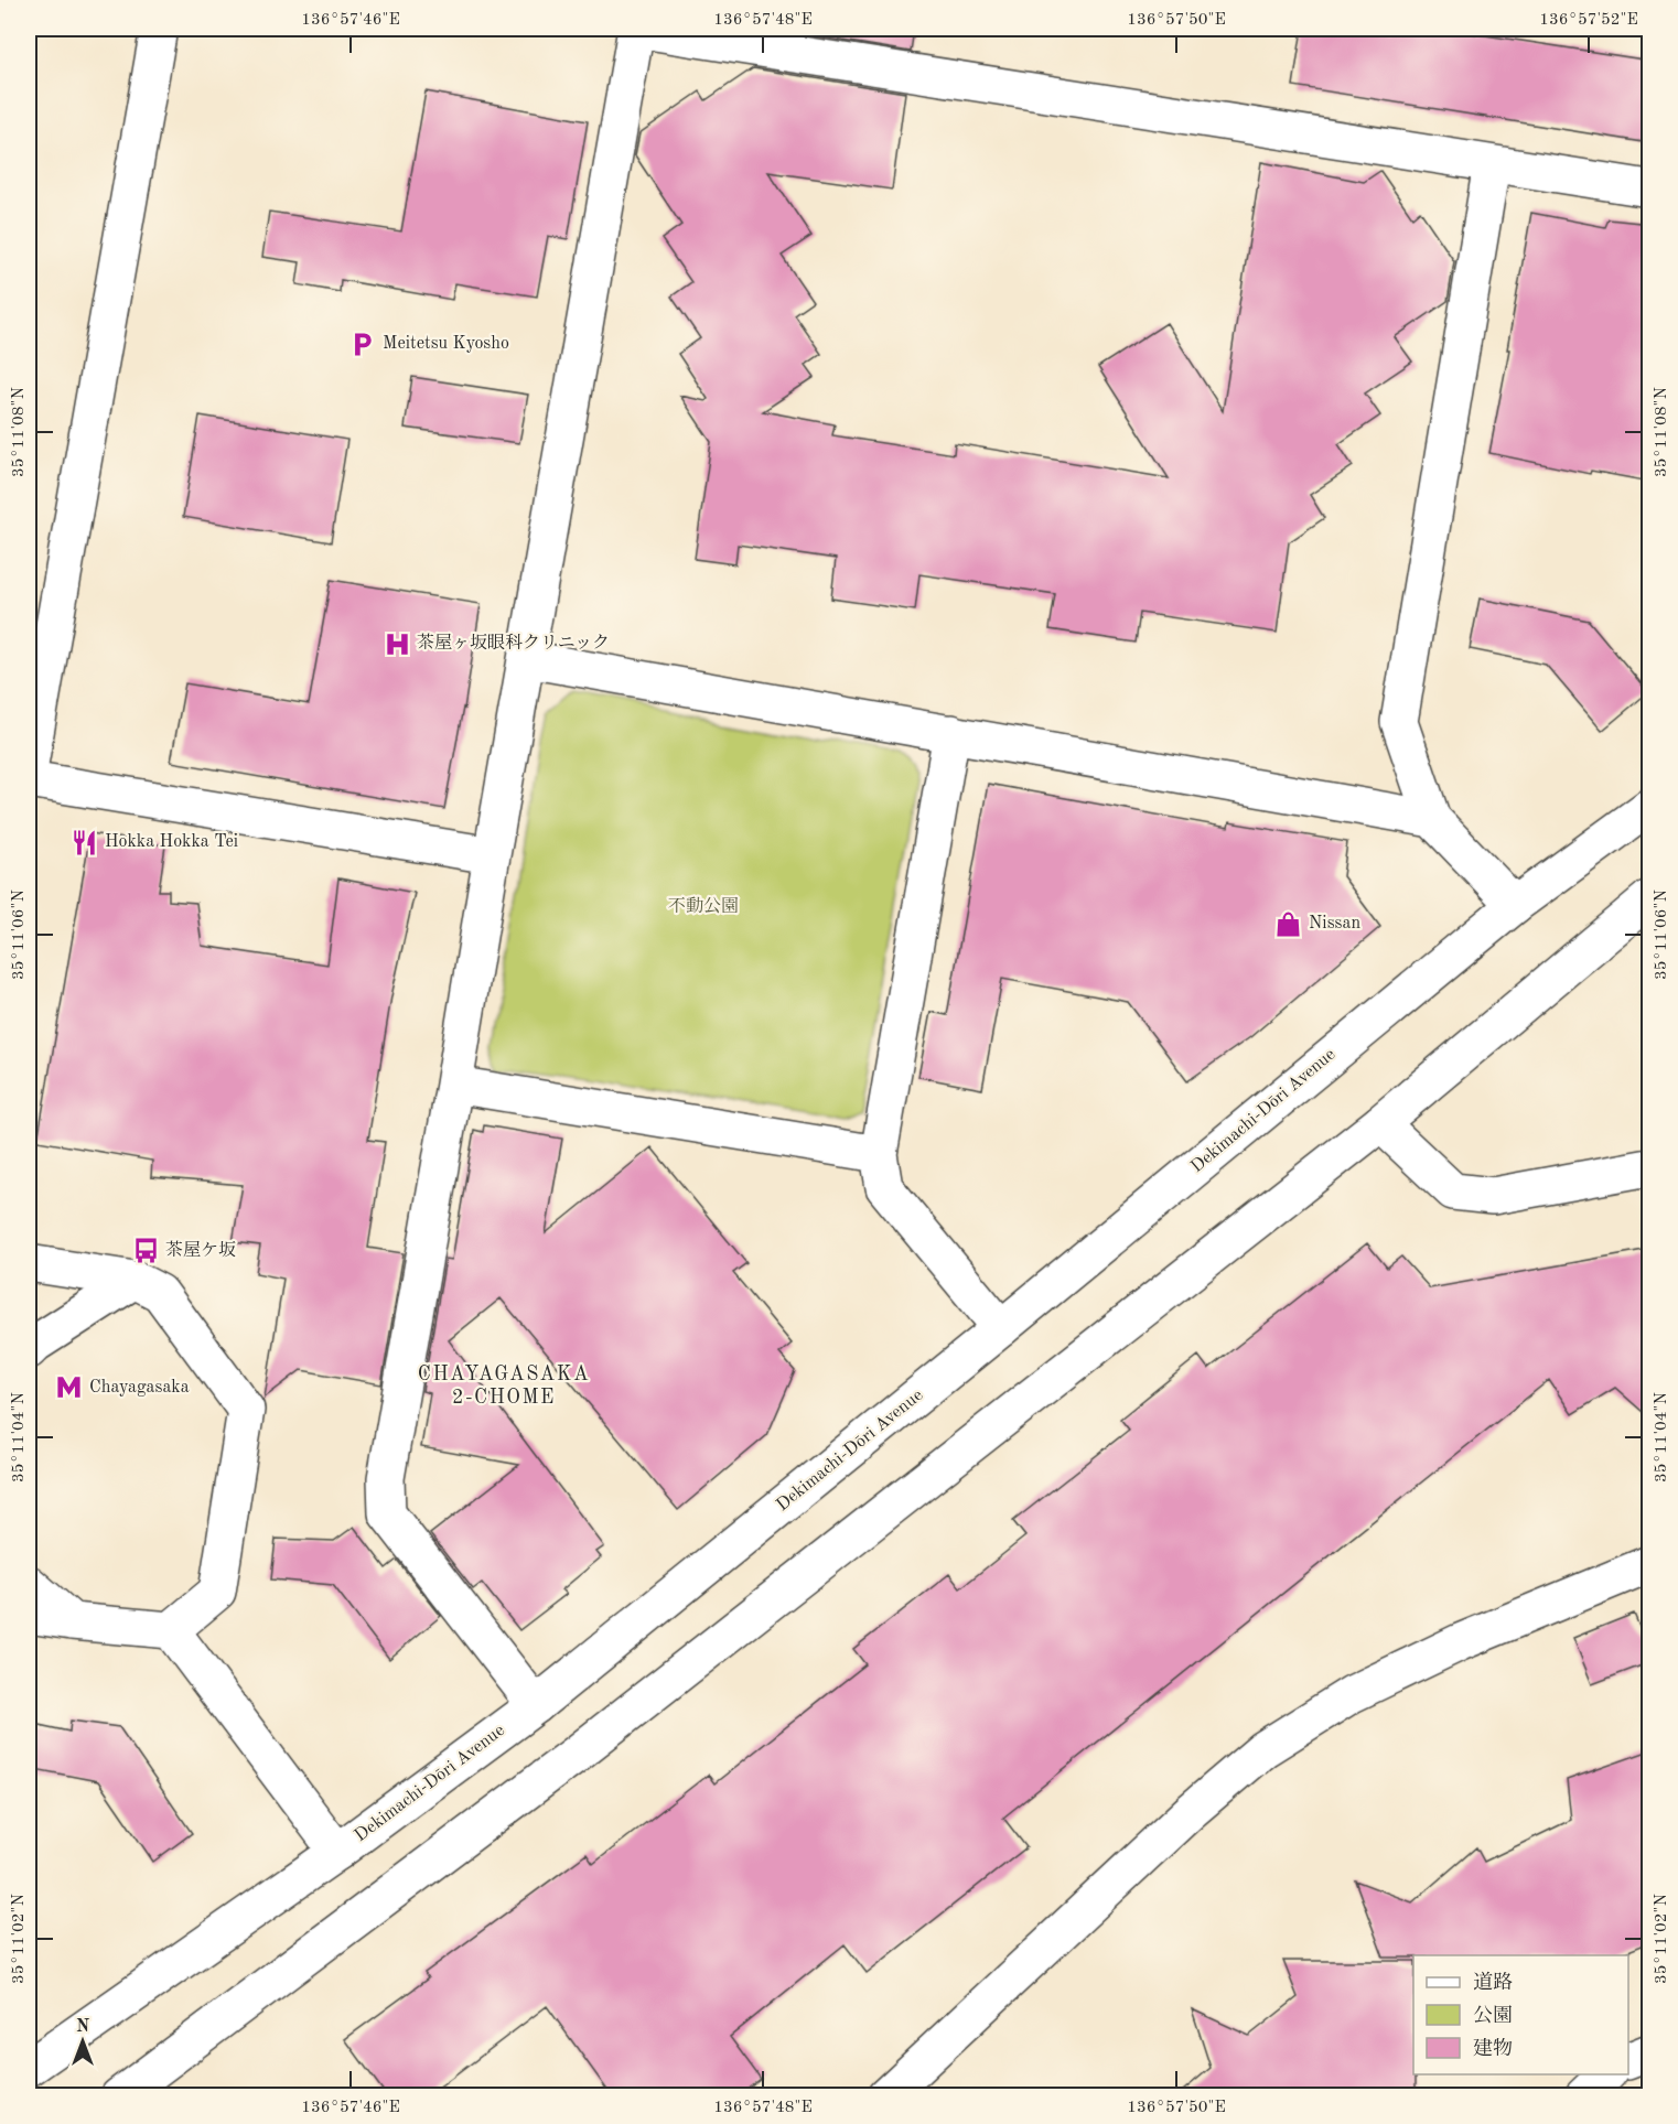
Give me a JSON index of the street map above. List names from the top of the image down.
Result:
{
  "streets": {
    "street": ["Dekimachi-Dōri Avenue"]
  },
  "districts": ["CHAYAGASAKA 2-CHOME"],
  "parks": ["不動公園"],
  "places": {
    "parking": ["Meitetsu Kyosho"],
    "hospital": ["茶屋ヶ坂眼科クリニック"],
    "restaurant": ["Hokka Hokka Tei"],
    "shop": ["Nissan"],
    "bus stop": ["茶屋ケ坂"],
    "metro station": ["Chayagasaka"]
  },
  "legend": ["道路", "公園", "建物"],
  "north": "top",
  "coordinates": [
    "136°57'46\"E",
    "136°57'48\"E",
    "136°57'50\"E",
    "136°57'52\"E",
    "35°11'08\"N",
    "35°11'06\"N",
    "35°11'04\"N",
    "35°11'02\"N"
  ]
}
